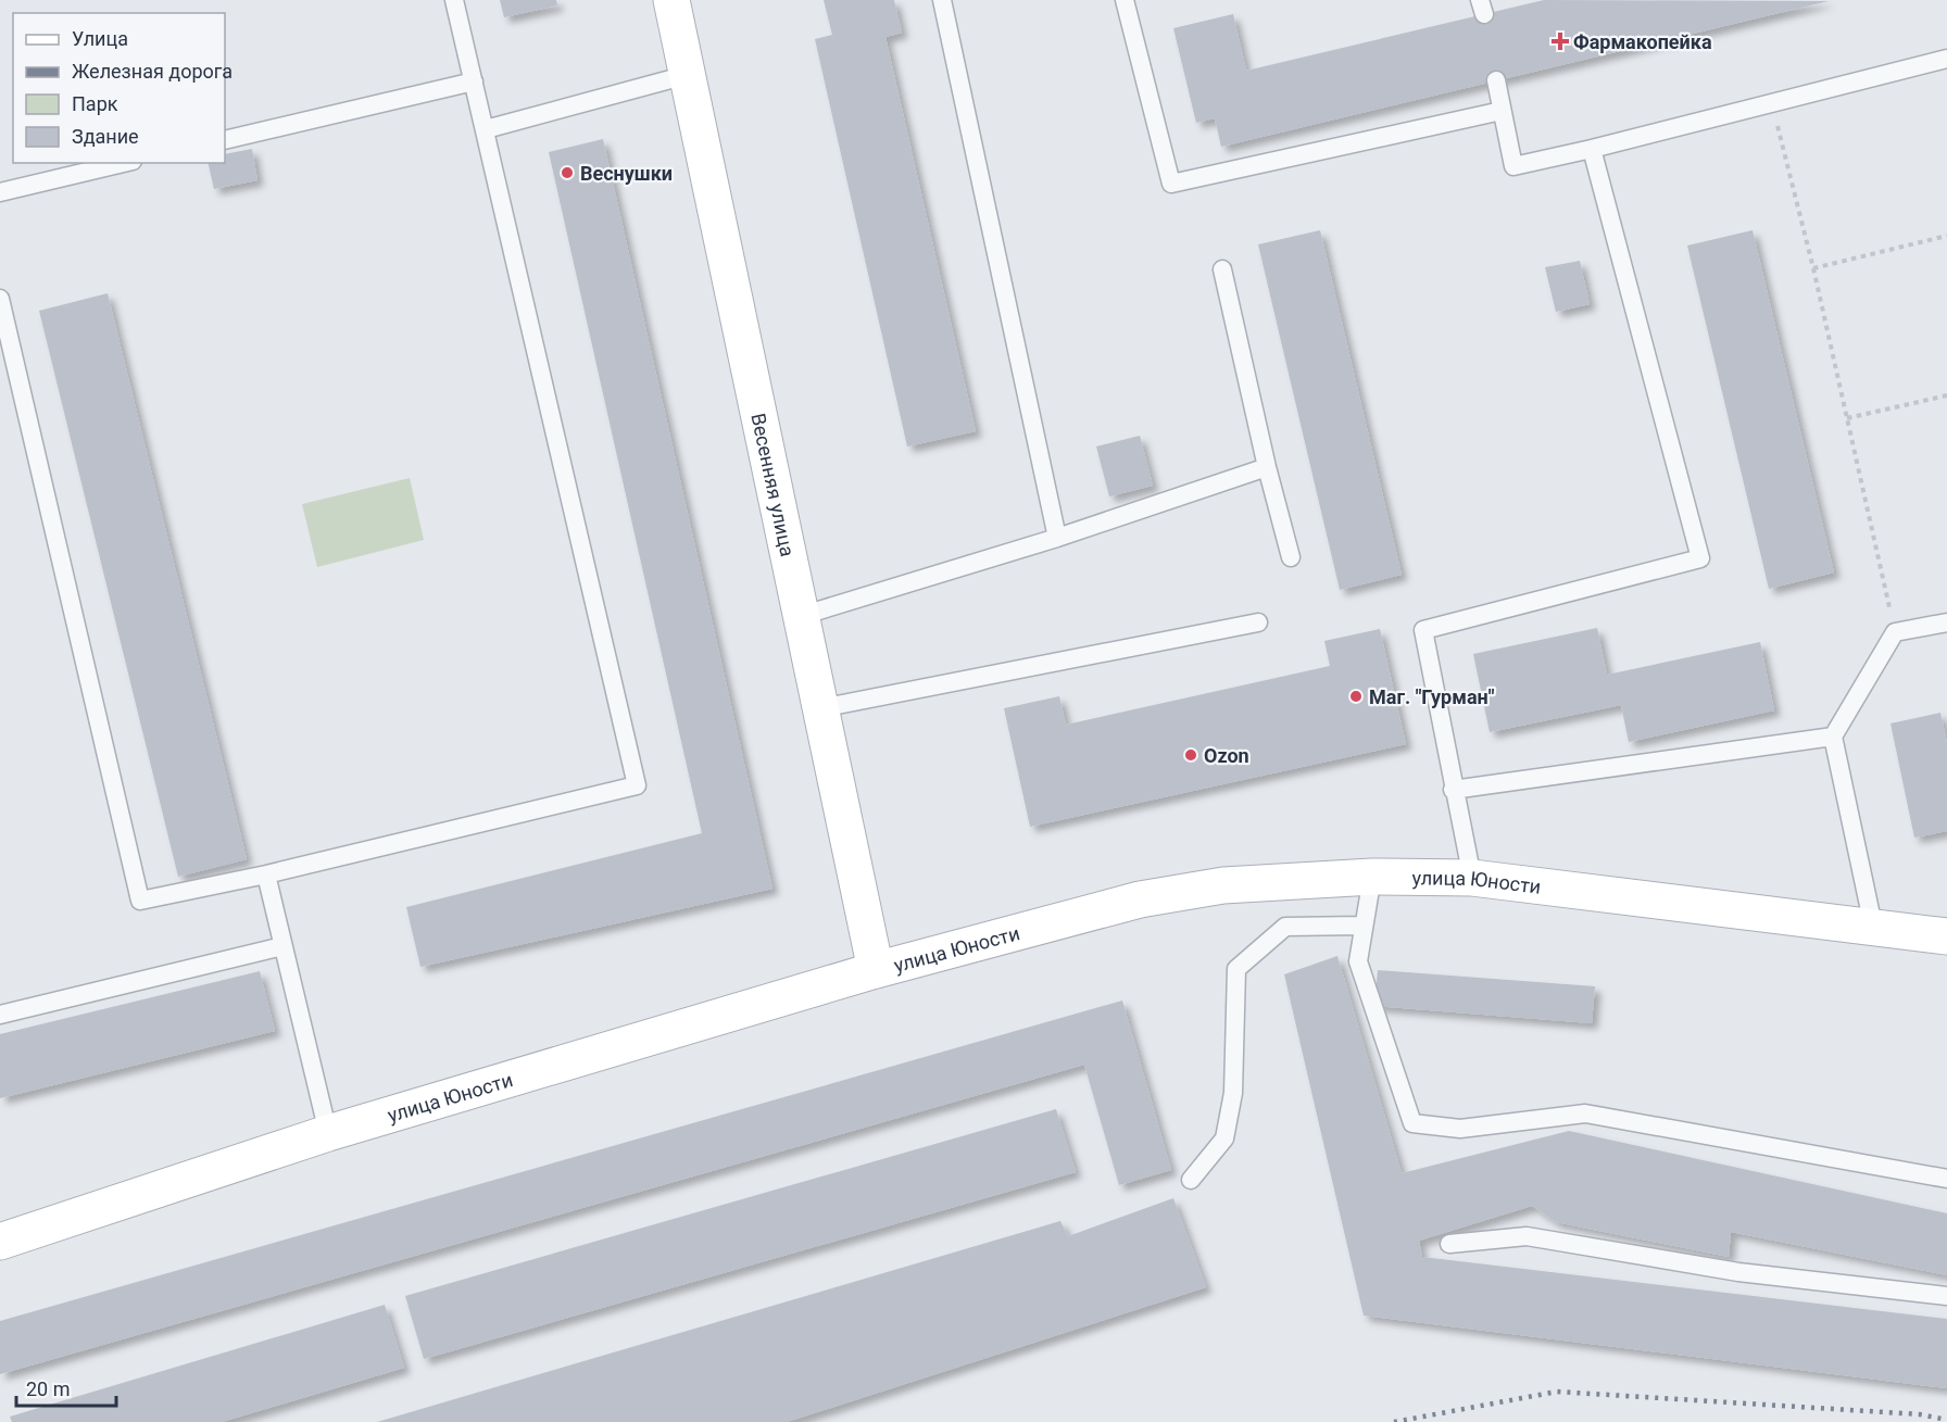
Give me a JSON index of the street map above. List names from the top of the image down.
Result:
{
  "streets": {
    "street": ["Весенняя улица", "улица Юности"]
  },
  "crossings": [
    ["Весенняя улица", "улица Юности"]
  ],
  "places": {
    "health": ["Фармакопейка"],
    "other": ["Веснушки", "Маг. \"Гурман\"", "Ozon"]
  },
  "legend": [
    "Улица",
    "Железная дорога",
    "Парк",
    "Здание"
  ],
  "scale_bar": "20 m"
}
